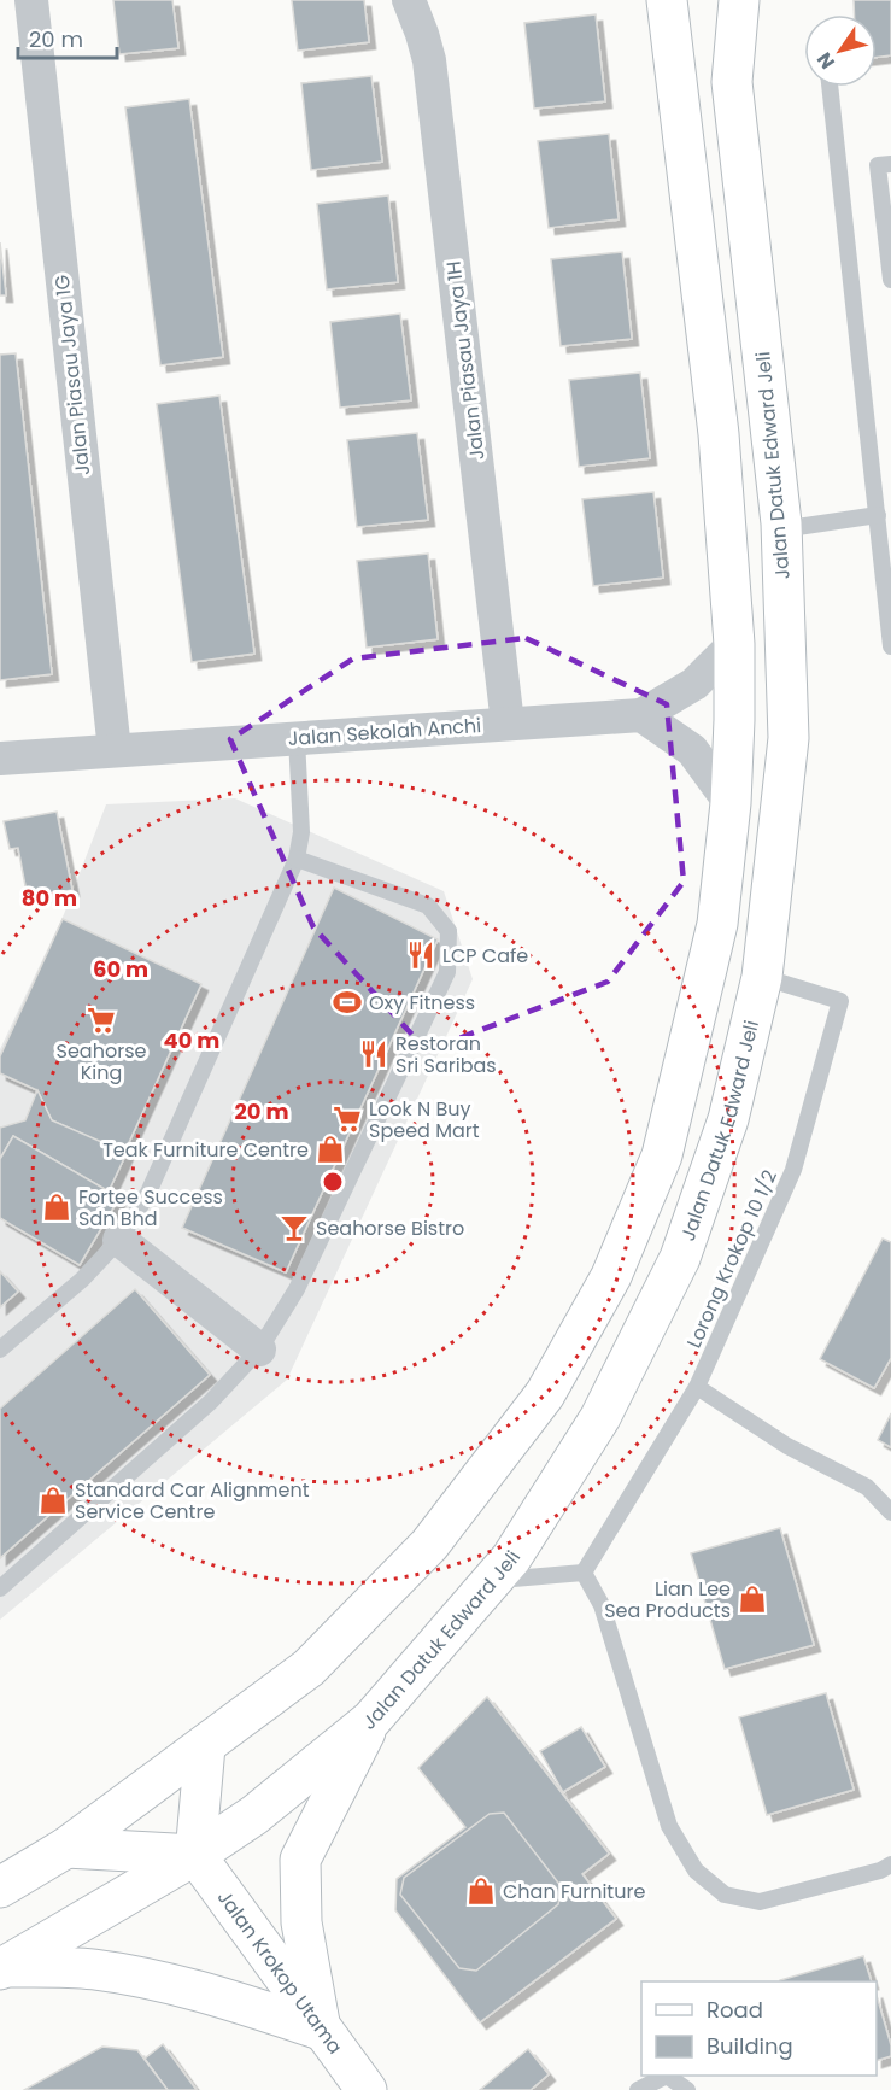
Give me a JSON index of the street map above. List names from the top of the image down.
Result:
{
  "streets": {
    "street": [
      "Jalan Piasau Jaya 1H",
      "Jalan Piasau Jaya 1G",
      "Jalan Datuk Edward Jeli",
      "Jalan Sekolah Anchi",
      "Jalan Krokop Utama"
    ],
    "lane": ["Lorong Krokop 10 1/2"]
  },
  "crossings": [
    ["Jalan Piasau Jaya 1H", "Jalan Sekolah Anchi"],
    ["Jalan Piasau Jaya 1G", "Jalan Sekolah Anchi"],
    ["Jalan Datuk Edward Jeli", "Lorong Krokop 10 1/2"],
    ["Jalan Datuk Edward Jeli", "Jalan Krokop Utama"]
  ],
  "places": {
    "restaurant": ["LCP Cafe", "Restoran Sri Saribas"],
    "sports": ["Oxy Fitness"],
    "supermarket": ["Seahorse King", "Look N Buy Speed Mart"],
    "shop": [
      "Teak Furniture Centre",
      "Fortee Success Sdn Bhd",
      "Standard Car Alignment Service Centre",
      "Lian Lee Sea Products",
      "Chan Furniture"
    ],
    "bar": ["Seahorse Bistro"]
  },
  "legend": ["Road", "Building"],
  "scale_bar": "20 m",
  "north": "bottom left",
  "rings": [
    "80 m",
    "60 m",
    "40 m",
    "20 m"
  ]
}
